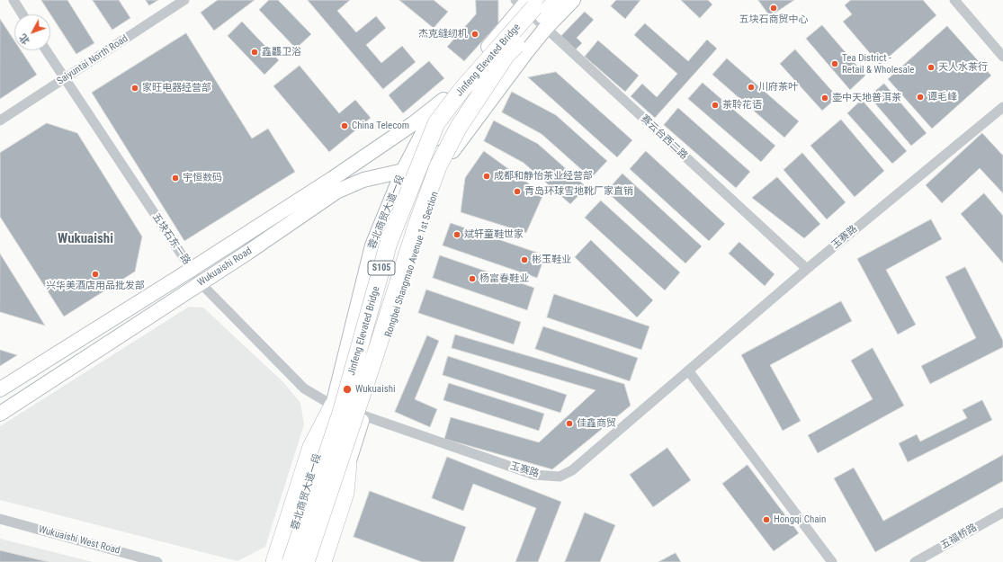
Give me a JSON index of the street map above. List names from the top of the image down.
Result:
{
  "streets": {
    "highway": ["Jinfeng Elevated Bridge", "Rongbei Shangmao Avenue 1st Section", "S105"],
    "main road": ["蓉北商贸大道一段", "Wukuaishi Road"],
    "street": [
      "Saiyuntai North Road",
      "赛云台西二路",
      "玉赛路",
      "五块石东一路",
      "五福桥路",
      "Wukuaishi West Road"
    ]
  },
  "crossings": [
    ["Saiyuntai North Road", "五块石东一路"],
    ["Jinfeng Elevated Bridge", "赛云台西二路"],
    ["Jinfeng Elevated Bridge", "蓉北商贸大道一段"],
    ["Jinfeng Elevated Bridge", "Rongbei Shangmao Avenue 1st Section"],
    ["赛云台西二路", "蓉北商贸大道一段"],
    ["赛云台西二路", "玉赛路"],
    ["赛云台西二路", "Rongbei Shangmao Avenue 1st Section"],
    ["蓉北商贸大道一段", "玉赛路"],
    ["蓉北商贸大道一段", "五块石东一路"],
    ["蓉北商贸大道一段", "Rongbei Shangmao Avenue 1st Section"],
    ["蓉北商贸大道一段", "Wukuaishi Road"],
    ["玉赛路", "五块石东一路"],
    ["玉赛路", "Rongbei Shangmao Avenue 1st Section"],
    ["五块石东一路", "Wukuaishi Road"],
    ["Rongbei Shangmao Avenue 1st Section", "Wukuaishi Road"]
  ],
  "districts": ["Wukuaishi"],
  "places": [
    "五块石商贸中心",
    "杰克缝纫机",
    "鑫龘卫浴",
    "Tea District - Retail & Wholesale",
    "天人水茶行",
    "川府茶叶",
    "家旺电器经营部",
    "谭毛峰",
    "壶中天地普洱茶",
    "茶聆花语",
    "China Telecom",
    "成都和静怡茶业经营部",
    "宇恒数码",
    "青岛环球雪地靴厂家直销",
    "斌轩童鞋世家",
    "彬玉鞋业",
    "兴华美酒店用品批发部",
    "杨富春鞋业",
    "Wukuaishi",
    "佳鑫商贸",
    "Hongqi Chain"
  ],
  "north": "bottom left"
}
